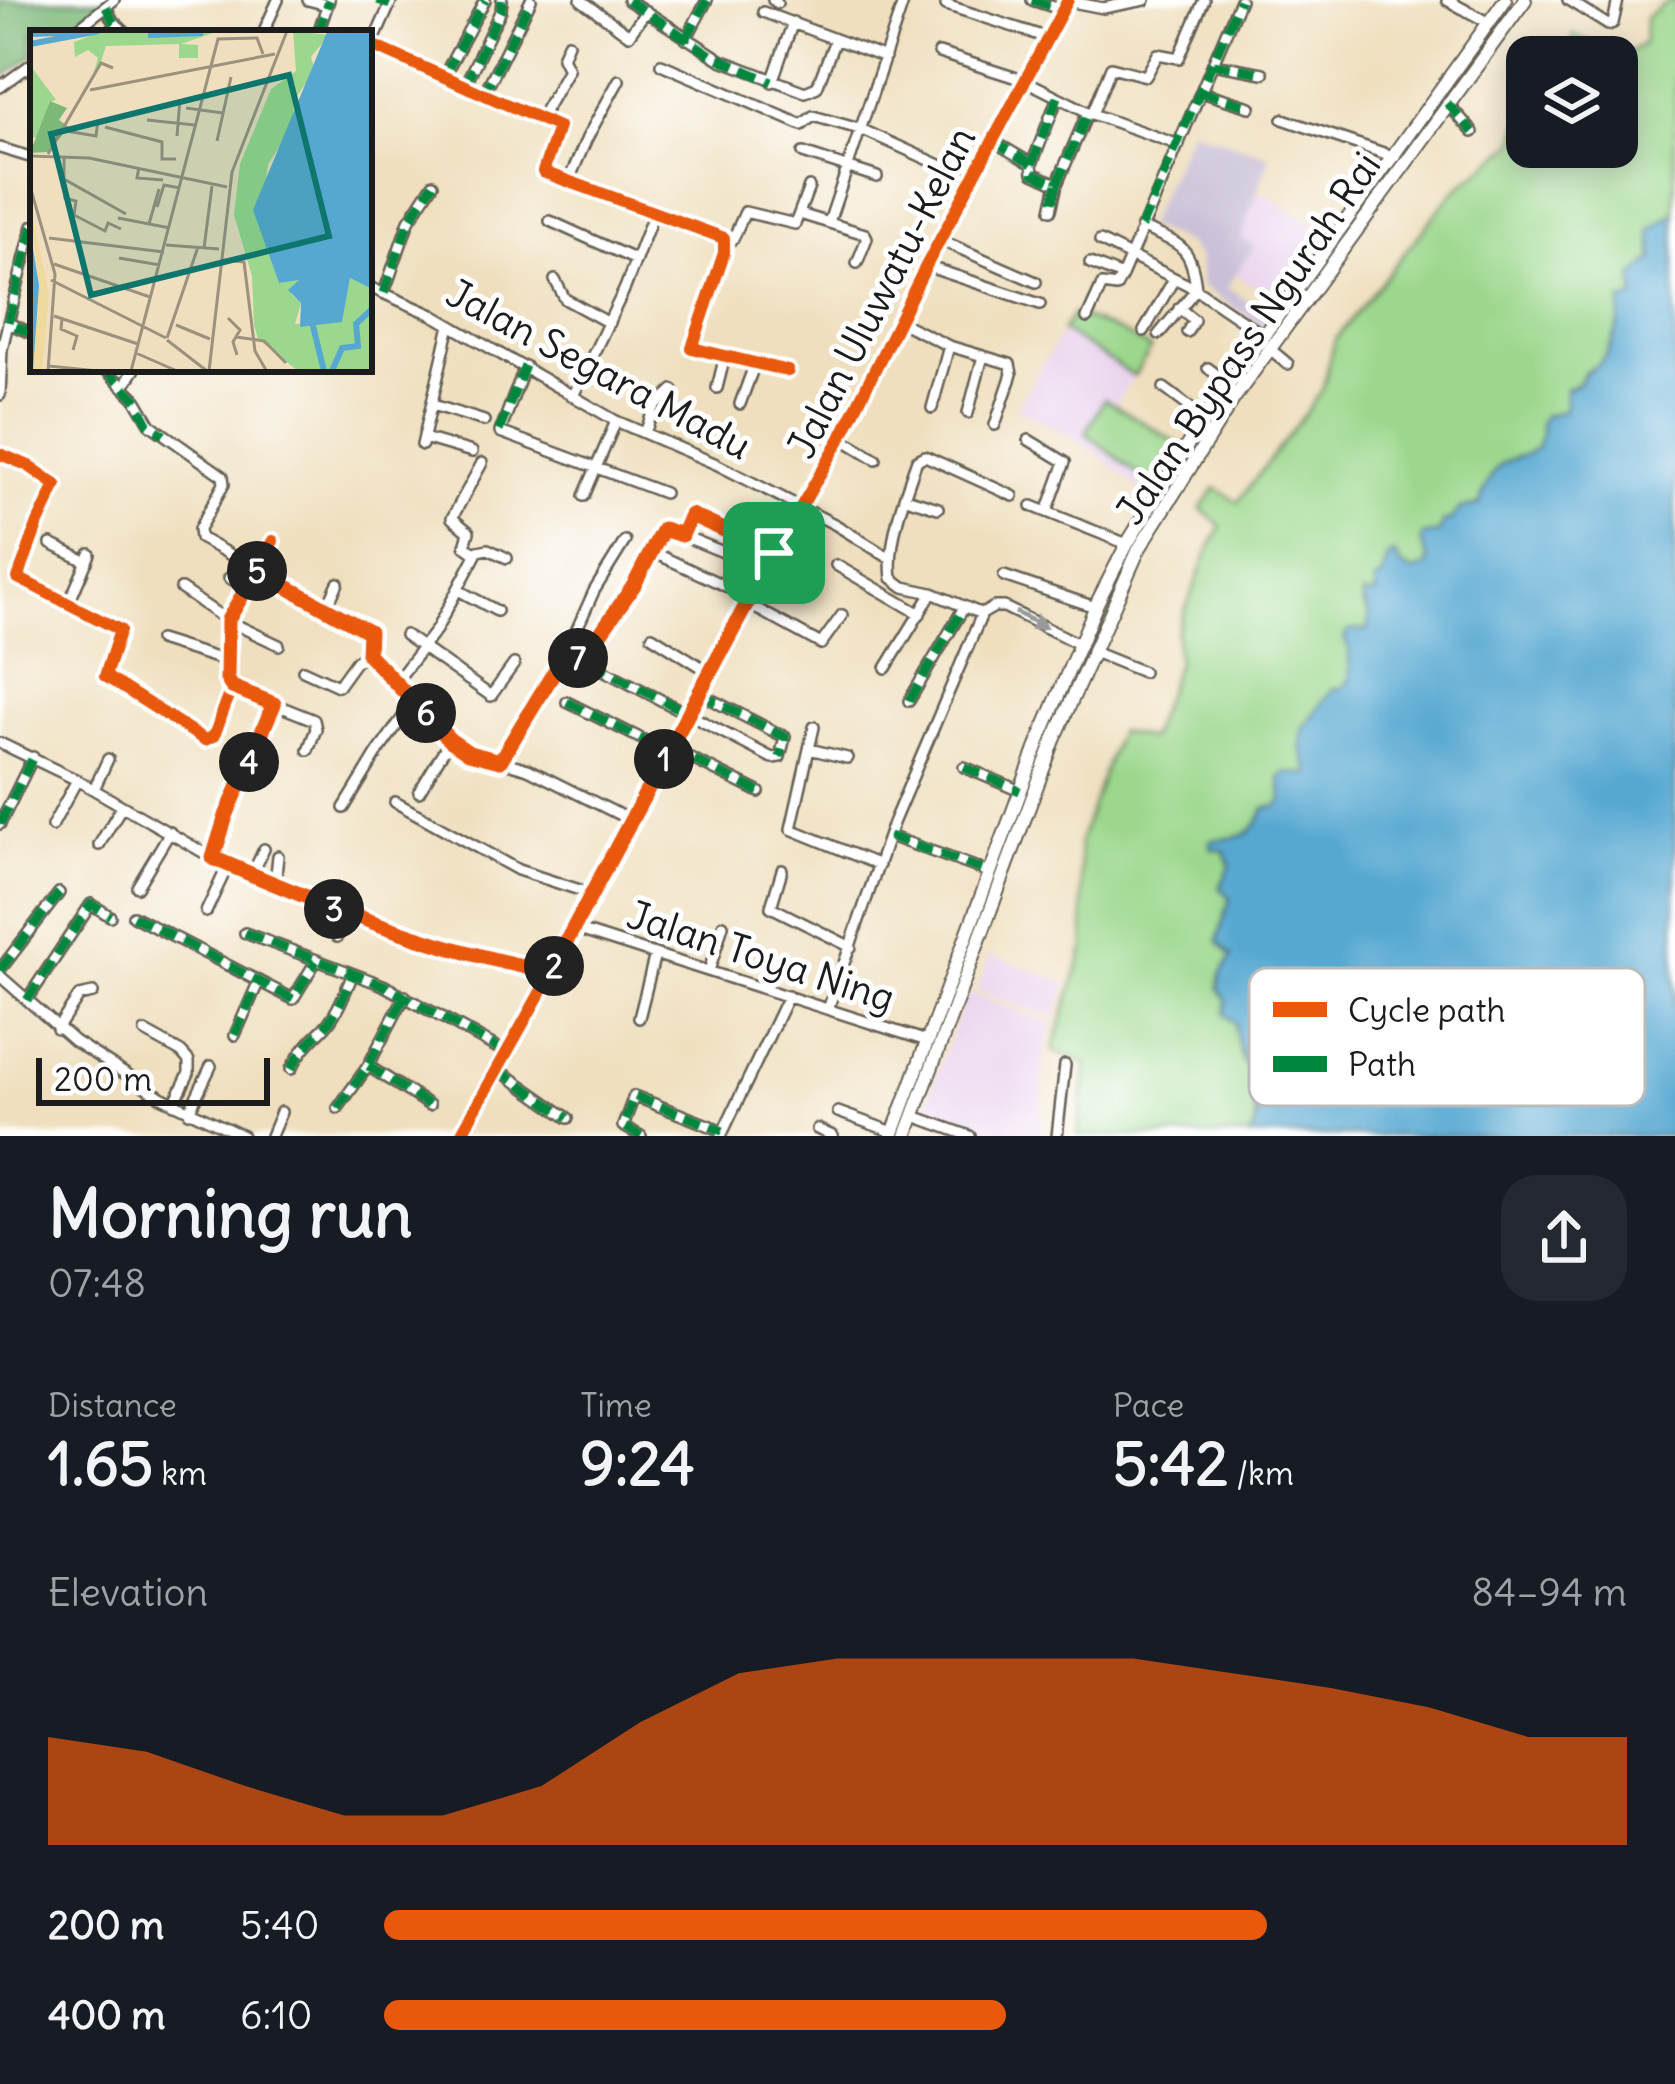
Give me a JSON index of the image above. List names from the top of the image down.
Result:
{
  "streets": {
    "highway": ["Jalan Bypass Ngurah Rai"],
    "street": ["Jalan Uluwatu-Kelan", "Jalan Segara Madu", "Jalan Toya Ning"]
  },
  "crossings": [
    ["Jalan Uluwatu-Kelan", "Jalan Segara Madu"],
    ["Jalan Uluwatu-Kelan", "Jalan Toya Ning"],
    ["Jalan Bypass Ngurah Rai", "Jalan Toya Ning"]
  ],
  "legend": ["Cycle path", "Path"],
  "scale_bar": "200 m",
  "page": {
    "pins": [
      "5",
      "7",
      "6",
      "1",
      "4",
      "3",
      "2"
    ],
    "scale": "200 m",
    "heading": ["Morning run", "07:48"],
    "stats": [
      ["Distance", "1.65 km"],
      ["Time", "9:24"],
      ["Pace", "5:42 /km"]
    ],
    "chart": ["Elevation", "84–94 m"],
    "list": [
      {
        "name": "200 m",
        "note": "5:40"
      },
      {
        "name": "400 m",
        "note": "6:10"
      }
    ]
  }
}
